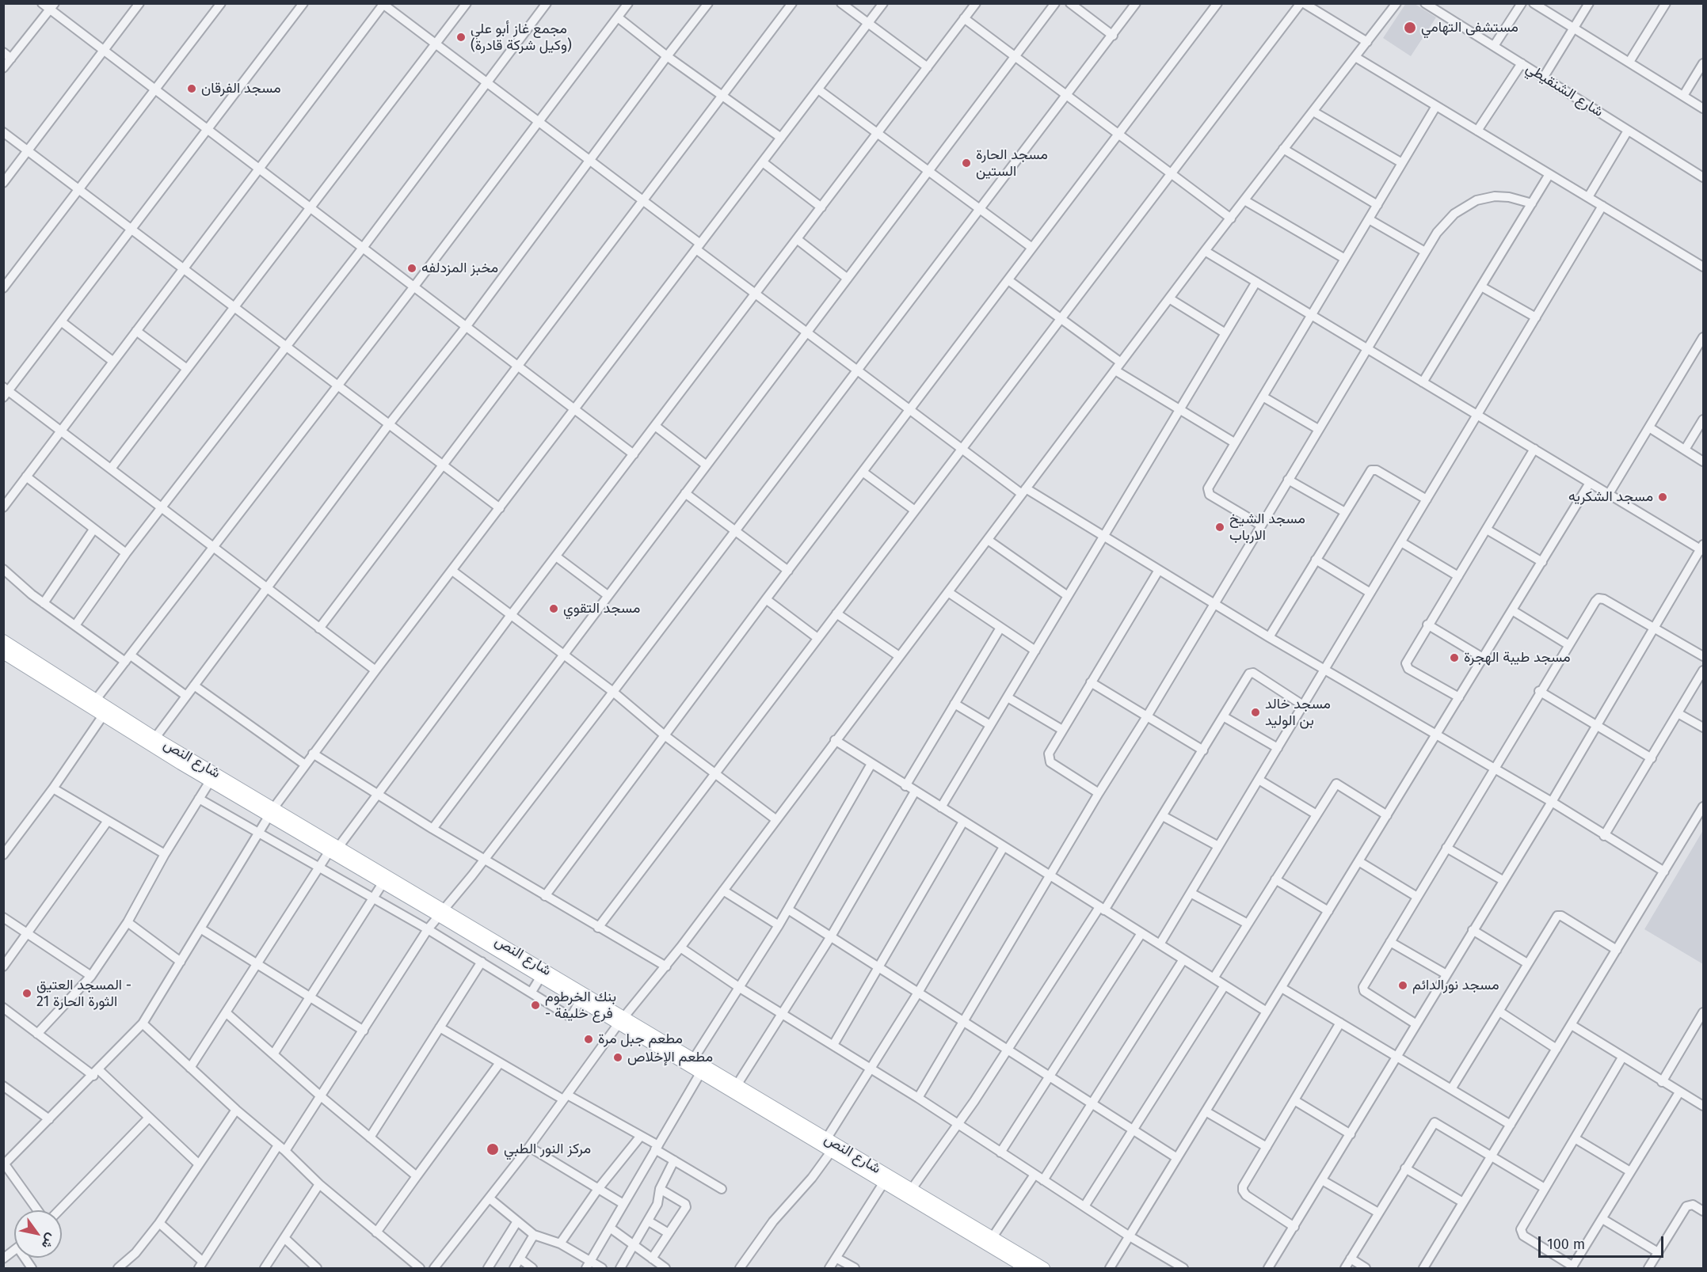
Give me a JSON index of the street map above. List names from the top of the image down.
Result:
{
  "streets": {
    "main road": ["شارع النص"],
    "street": ["شارع الشنقيطي"]
  },
  "places": [
    "مستشفى التهامي",
    "مجمع غاز أبو علي (وكيل شركة قادرة)",
    "مسجد الفرقان",
    "مسجد الحارة الستين",
    "مخبز المزدلفه",
    "مسجد الشكريه",
    "مسجد الشيخ الارباب",
    "مسجد التقوي",
    "مسجد طيبة الهجرة",
    "مسجد خالد بن الوليد",
    "مسجد نورالدائم",
    "المسجد العتيق - الثورة الحارة 21",
    "بنك الخرطوم - فرع خليفة",
    "مطعم جبل مرة",
    "مطعم الإخلاص",
    "مركز النور الطبي"
  ],
  "scale_bar": "100 m",
  "north": "bottom right"
}
